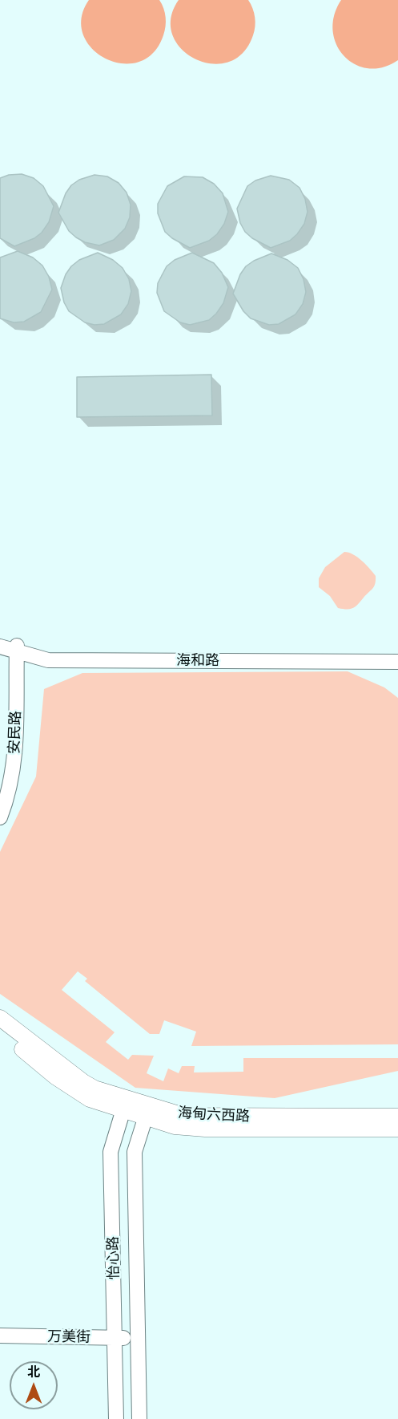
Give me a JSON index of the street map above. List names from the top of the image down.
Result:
{
  "streets": {
    "main road": ["海甸六西路"],
    "street": [
      "海和路",
      "安民路",
      "怡心路",
      "万美街"
    ]
  },
  "crossings": [
    ["海和路", "安民路"],
    ["海甸六西路", "怡心路"],
    ["怡心路", "万美街"]
  ],
  "north": "top"
}
